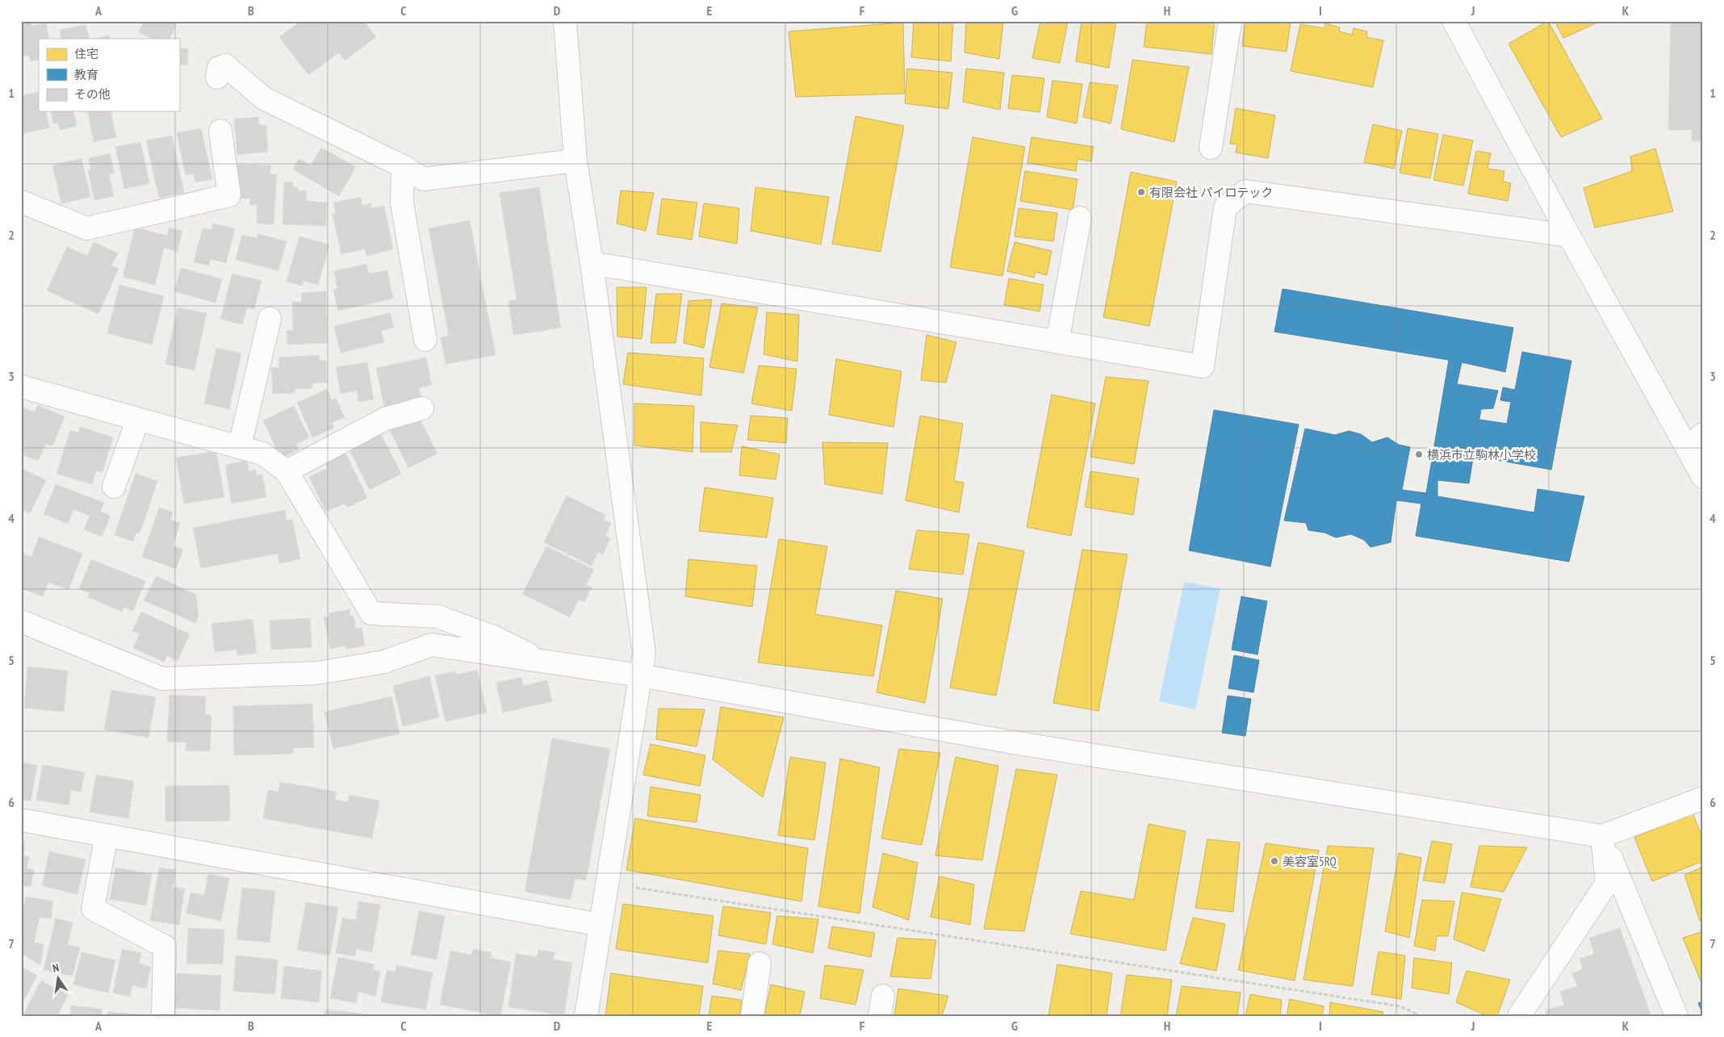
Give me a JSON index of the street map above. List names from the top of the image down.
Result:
{
  "places": ["有限会社 パイロテック", "横浜市立駒林小学校", "美容室5RQ"],
  "legend": ["住宅", "教育", "その他"],
  "north": "top",
  "grid": {
    "columns": [
      "A",
      "B",
      "C",
      "D",
      "E",
      "F",
      "G",
      "H",
      "I",
      "J",
      "K"
    ],
    "rows": [
      "1",
      "2",
      "3",
      "4",
      "5",
      "6",
      "7"
    ]
  }
}
